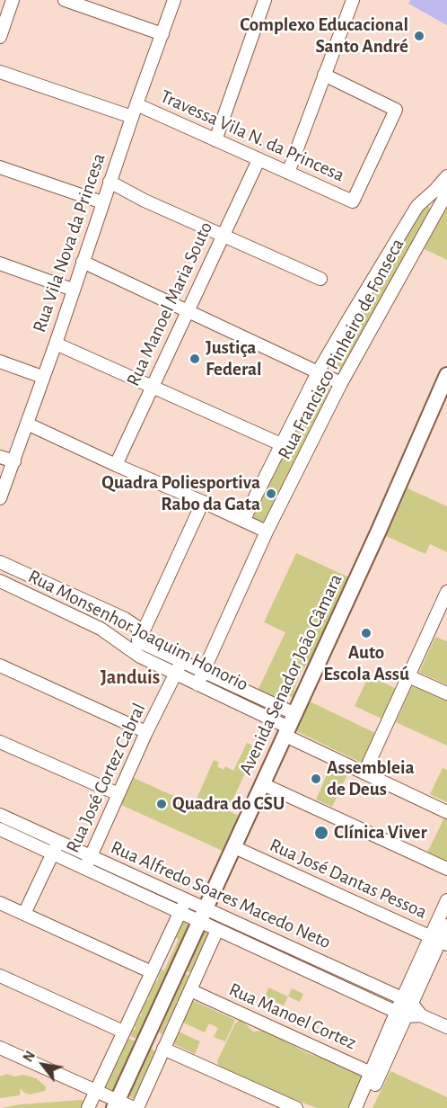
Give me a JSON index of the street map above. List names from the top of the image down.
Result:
{
  "streets": {
    "main road": ["Avenida Senador João Câmara"],
    "street": [
      "Travessa Vila N. da Princesa",
      "Rua Vila Nova da Princesa",
      "Rua Manoel Maria Souto",
      "Rua Francisco Pinheiro de Fonseca",
      "Rua Monsenhor Joaquim Honorio",
      "Rua José Cortez Cabral",
      "Rua José Dantas Pessoa",
      "Rua Alfredo Soares Macedo Neto",
      "Rua Manoel Cortez"
    ]
  },
  "crossings": [
    ["Travessa Vila N. da Princesa", "Rua Vila Nova da Princesa"],
    ["Travessa Vila N. da Princesa", "Rua Manoel Maria Souto"],
    ["Rua Francisco Pinheiro de Fonseca", "Rua Monsenhor Joaquim Honorio"],
    ["Rua Monsenhor Joaquim Honorio", "Avenida Senador João Câmara"],
    ["Rua Monsenhor Joaquim Honorio", "Rua José Cortez Cabral"],
    ["Avenida Senador João Câmara", "Rua José Dantas Pessoa"],
    ["Avenida Senador João Câmara", "Rua Alfredo Soares Macedo Neto"],
    ["Rua José Cortez Cabral", "Rua Alfredo Soares Macedo Neto"]
  ],
  "districts": ["Janduis"],
  "places": [
    "Complexo Educacional Santo André",
    "Justiça Federal",
    "Quadra Poliesportiva Rabo da Gata",
    "Auto Escola Assú",
    "Assembleia de Deus",
    "Quadra do CSU",
    "Clínica Viver"
  ],
  "north": "top left"
}
